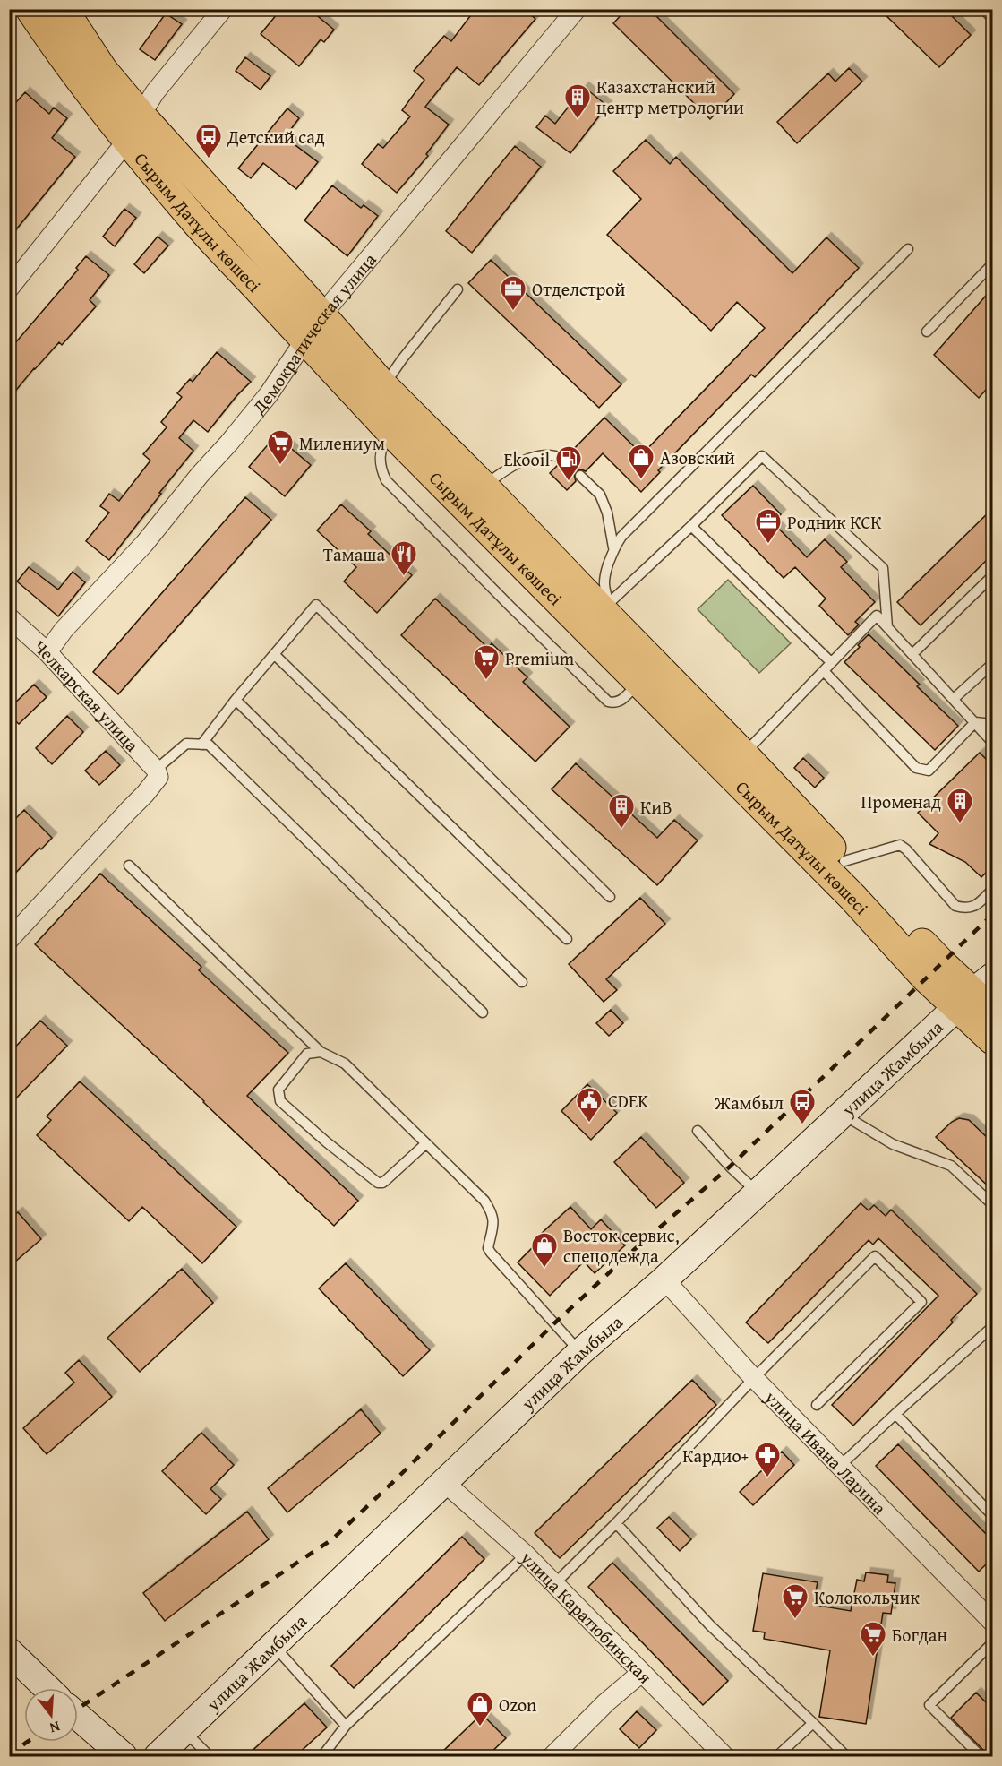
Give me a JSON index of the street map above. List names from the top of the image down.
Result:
{
  "streets": {
    "highway": ["Сырым Датұлы көшесі"],
    "street": [
      "Демократическая улица",
      "Челкарская улица",
      "улица Жамбыла",
      "улица Ивана Ларина",
      "улица Каратюбинская"
    ]
  },
  "crossings": [
    ["Сырым Датұлы көшесі", "Демократическая улица"],
    ["Сырым Датұлы көшесі", "улица Жамбыла"],
    ["Демократическая улица", "Челкарская улица"],
    ["улица Жамбыла", "улица Ивана Ларина"],
    ["улица Жамбыла", "улица Каратюбинская"]
  ],
  "places": {
    "building": ["Казахстанский центр метрологии", "Променад", "КиВ"],
    "bus stop": ["Детский сад", "Жамбыл"],
    "office": ["Отделстрой", "Родник КСК"],
    "supermarket": [
      "Милениум",
      "Premium",
      "Колокольчик",
      "Богдан"
    ],
    "shop": ["Азовский", "Восток сервис, спецодежда", "Ozon"],
    "fuel station": ["Ekooil"],
    "restaurant": ["Тамаша"],
    "public building": ["CDEK"],
    "pharmacy": ["Кардио+"]
  },
  "north": "bottom"
}
